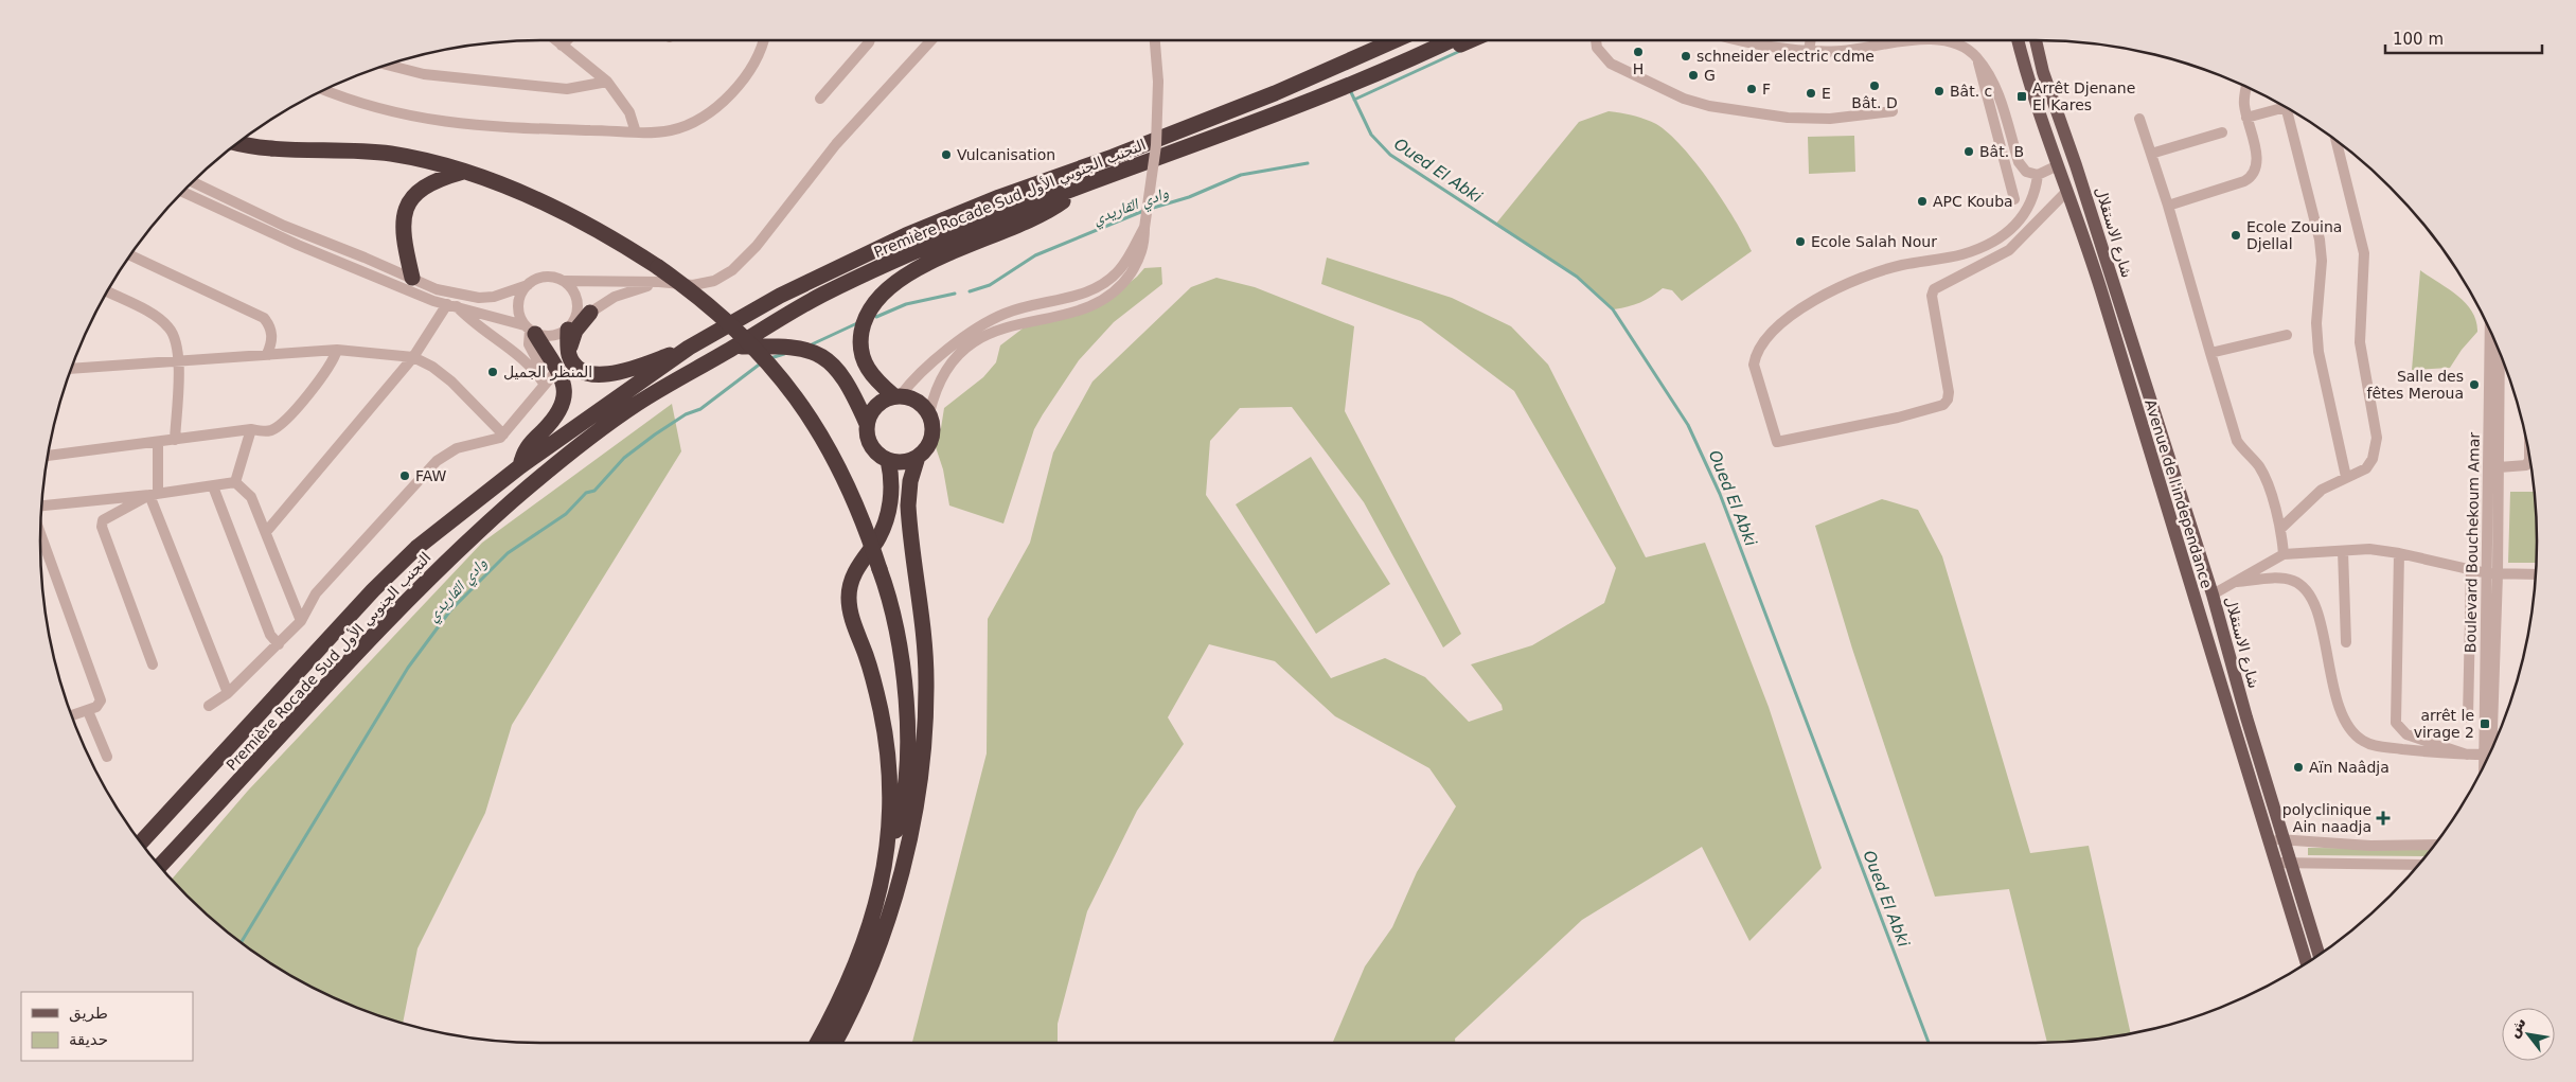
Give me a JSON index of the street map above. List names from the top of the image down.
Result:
{
  "streets": {
    "highway": ["Première Rocade Sud التجنب الجنوبي الأول"],
    "main road": ["شارع الاستقلال", "Avenue de l'independance"],
    "street": ["Boulevard Bouchekoum Amar"]
  },
  "water": ["Oued El Abki", "وادي القاريدي"],
  "places": {
    "other": [
      "H",
      "schneider electric cdme",
      "G",
      "Bât. D",
      "F",
      "Bât. c",
      "E",
      "Bât. B",
      "Vulcanisation",
      "APC Kouba",
      "Ecole Zouina Djellal",
      "Ecole Salah Nour",
      "المنظر الجميل",
      "Salle des fêtes Meroua",
      "FAW",
      "Aïn Naâdja"
    ],
    "transit": ["Arrêt Djenane El Kares", "arrêt le virage 2"],
    "health": ["polyclinique Ain naadja"]
  },
  "legend": ["طريق", "حديقة"],
  "scale_bar": "100 m",
  "north": "top left"
}
